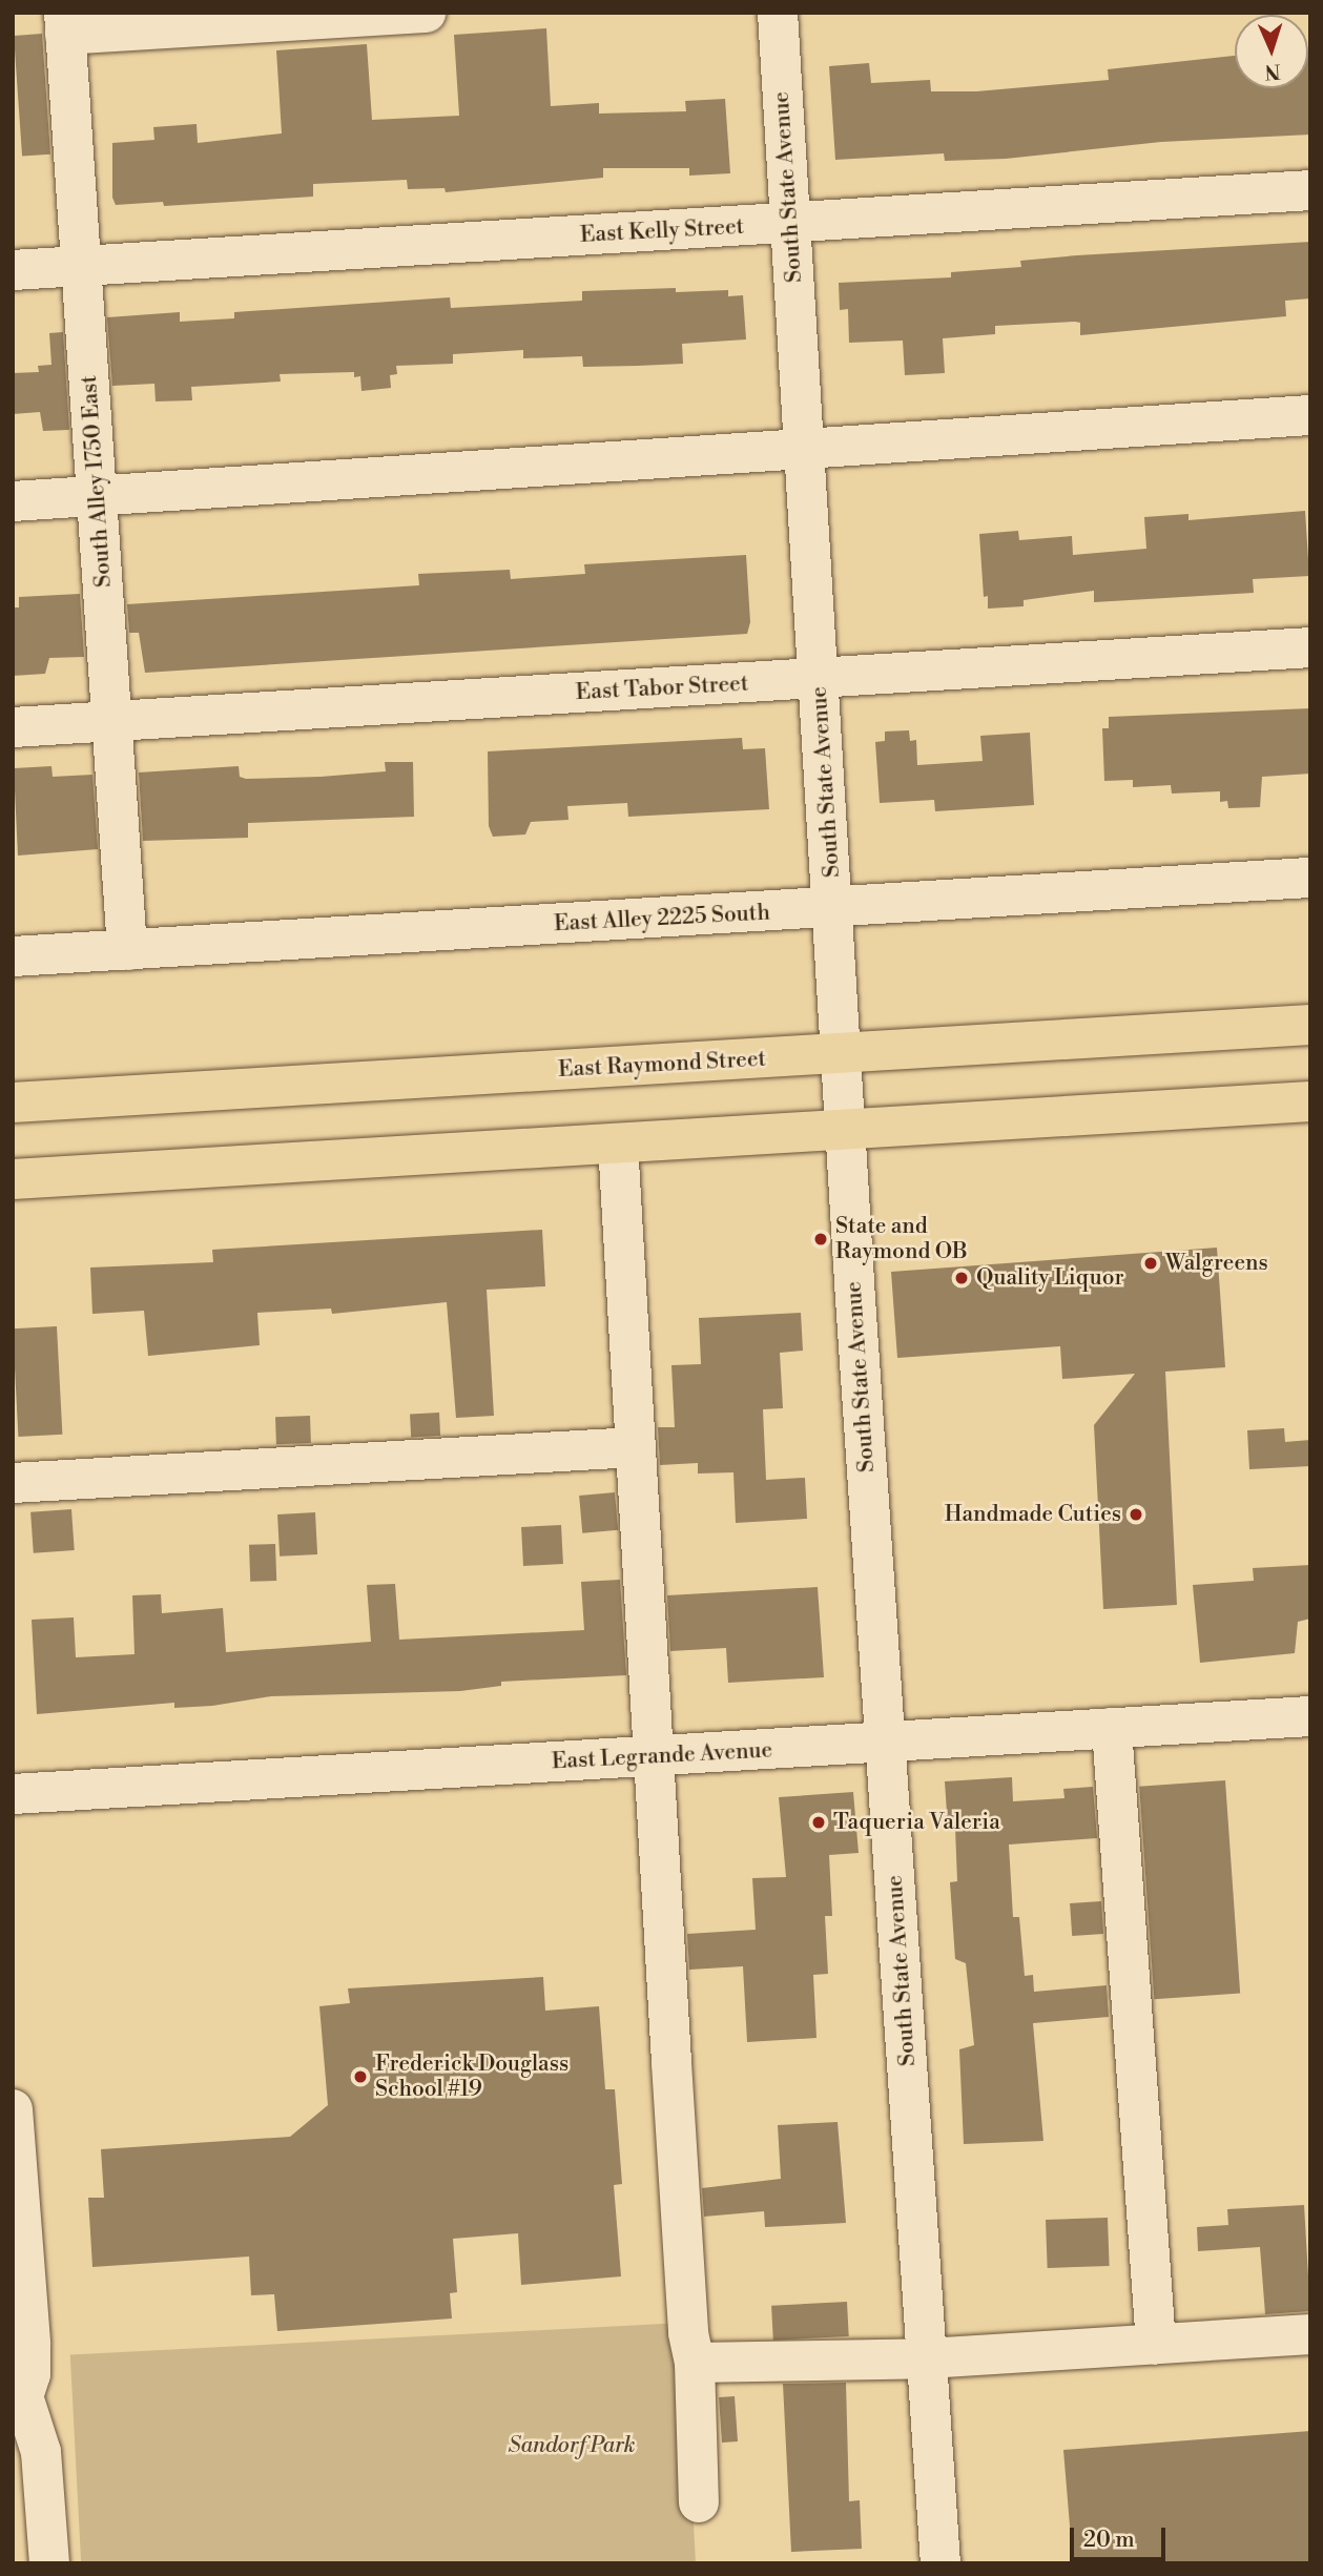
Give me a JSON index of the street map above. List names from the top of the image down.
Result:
{
  "streets": {
    "main road": ["East Raymond Street"],
    "street": [
      "South State Avenue",
      "East Kelly Street",
      "South Alley 1750 East",
      "East Tabor Street",
      "East Alley 2225 South",
      "East Legrande Avenue"
    ]
  },
  "crossings": [
    ["South State Avenue", "East Kelly Street"],
    ["South State Avenue", "East Tabor Street"],
    ["South State Avenue", "East Alley 2225 South"],
    ["South State Avenue", "East Raymond Street"],
    ["South State Avenue", "East Legrande Avenue"],
    ["East Kelly Street", "South Alley 1750 East"],
    ["South Alley 1750 East", "East Tabor Street"],
    ["South Alley 1750 East", "East Alley 2225 South"]
  ],
  "parks": ["Sandorf Park"],
  "places": [
    "State and Raymond OB",
    "Walgreens",
    "Quality Liquor",
    "Handmade Cuties",
    "Taqueria Valeria",
    "Frederick Douglass School #19"
  ],
  "scale_bar": "20 m",
  "north": "bottom"
}
